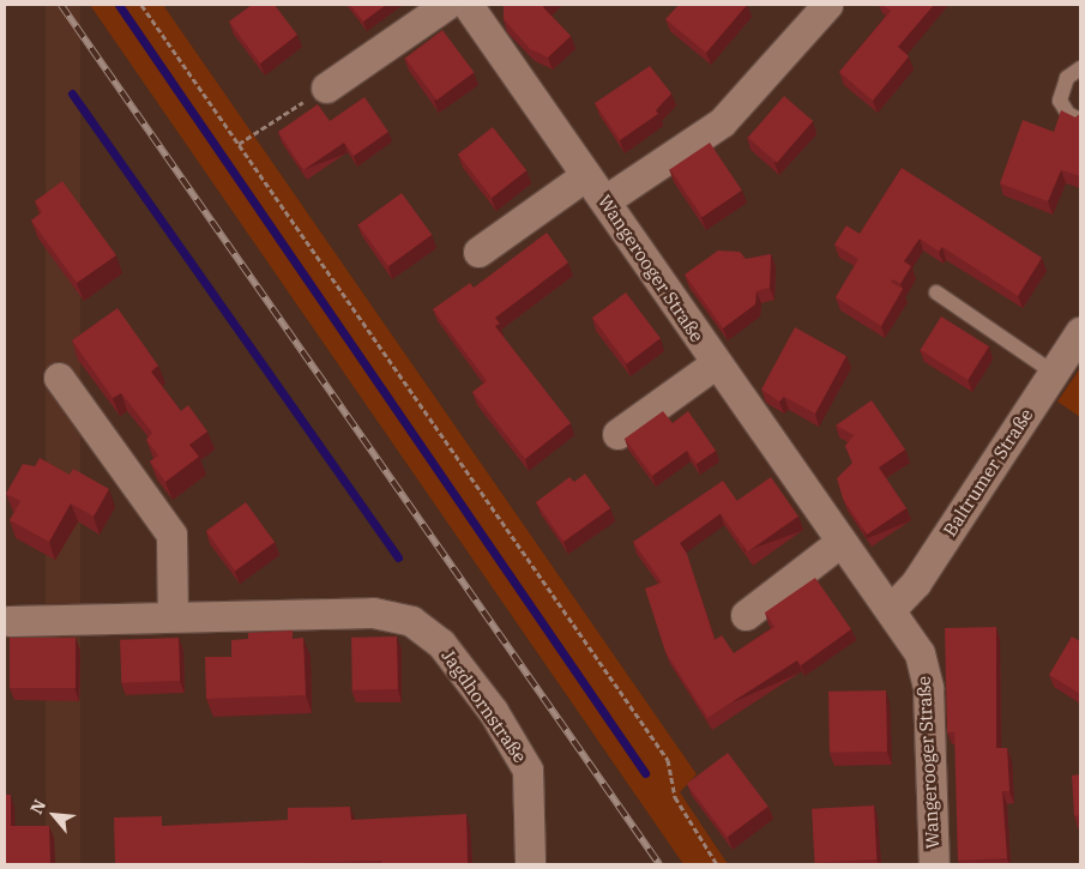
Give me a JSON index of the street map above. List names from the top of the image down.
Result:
{
  "streets": {
    "street": ["Wangerooger Straße", "Baltrumer Straße", "Jagdhornstraße"]
  },
  "crossings": [
    ["Wangerooger Straße", "Baltrumer Straße"]
  ],
  "north": "top left"
}
